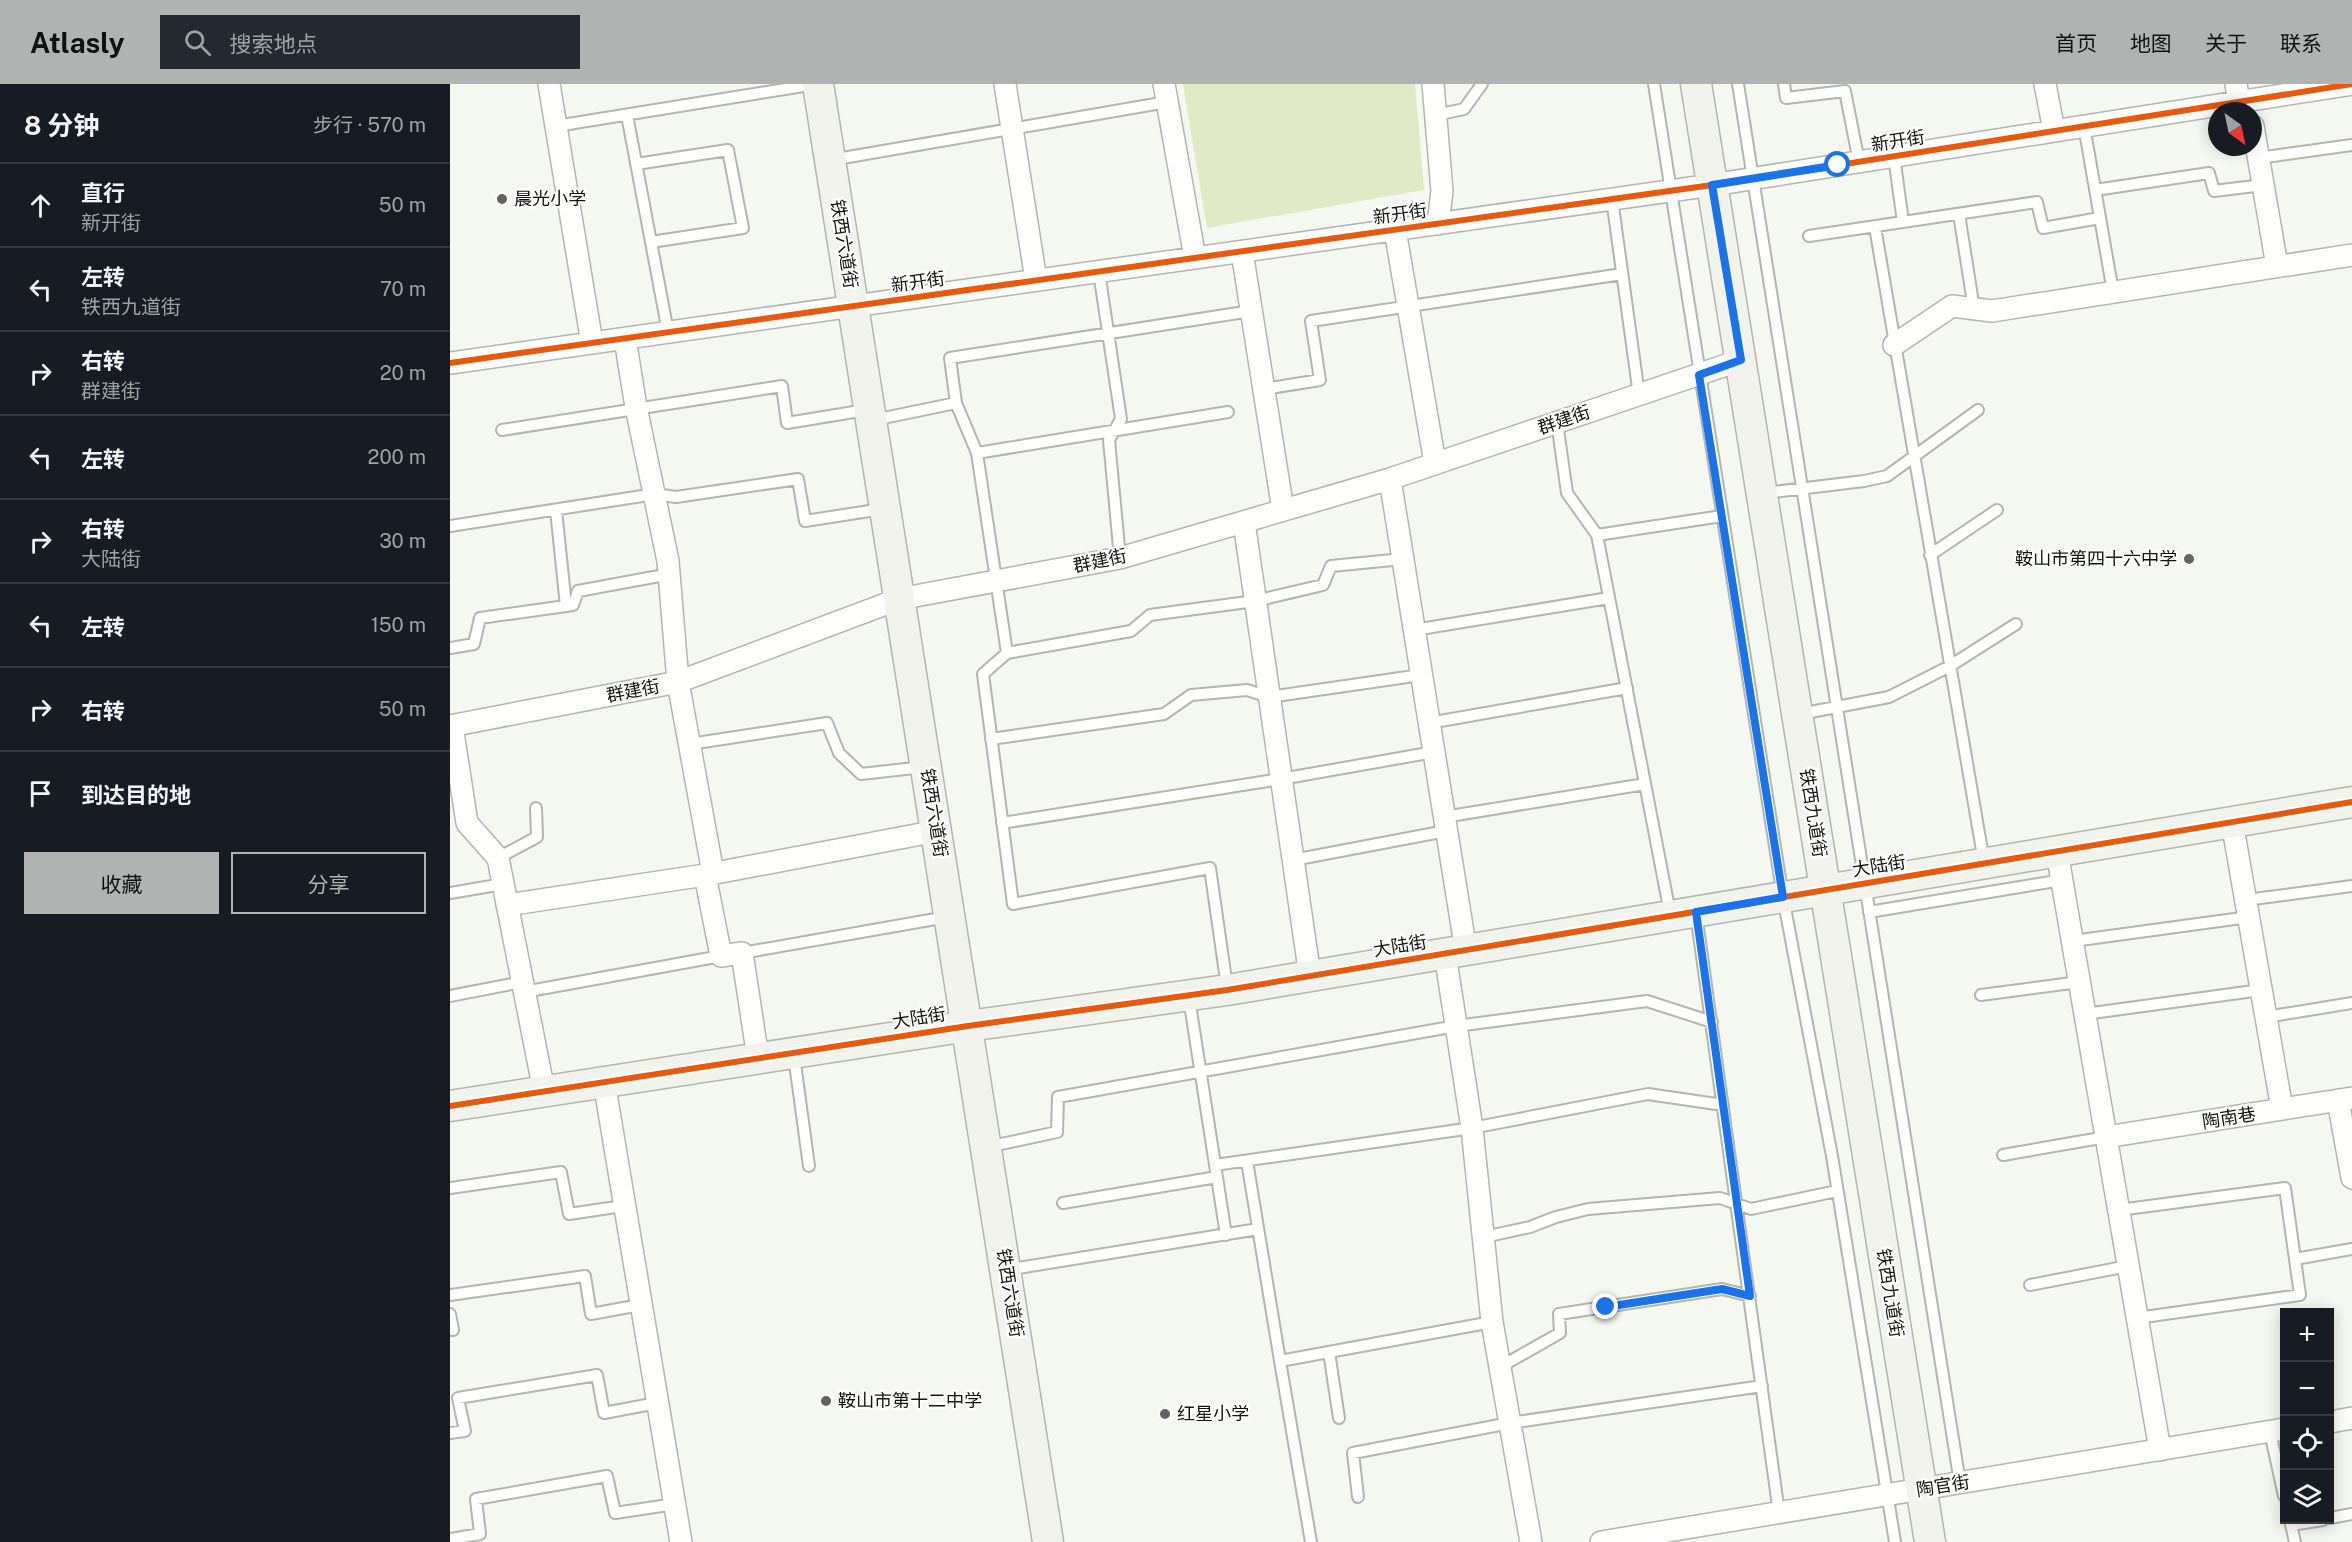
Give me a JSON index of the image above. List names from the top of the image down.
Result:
{
  "streets": {
    "main road": ["铁西六道街", "铁西九道街", "大陆街"],
    "street": [
      "新开街",
      "群建街",
      "陶南巷",
      "陶官街"
    ]
  },
  "crossings": [
    ["新开街", "铁西六道街"],
    ["新开街", "铁西九道街"],
    ["铁西六道街", "群建街"],
    ["铁西六道街", "大陆街"],
    ["群建街", "铁西九道街"],
    ["铁西九道街", "大陆街"],
    ["铁西九道街", "陶官街"]
  ],
  "places": [
    "晨光小学",
    "鞍山市第四十六中学",
    "鞍山市第十二中学",
    "红星小学"
  ],
  "north": "bottom right",
  "page": {
    "header": "Atlasly",
    "search": "搜索地点",
    "nav": [
      "首页",
      "地图",
      "关于",
      "联系"
    ],
    "heading": ["8 分钟", "步行 · 570 m"],
    "list": [
      ["直行", "新开街", "50 m"],
      ["左转", "铁西九道街", "70 m"],
      ["右转", "群建街", "20 m"],
      ["左转", "200 m"],
      ["右转", "大陆街", "30 m"],
      ["左转", "150 m"],
      ["右转", "50 m"],
      "到达目的地"
    ],
    "buttons": ["收藏", "分享"],
    "map_buttons": ["+", "−"]
  }
}
